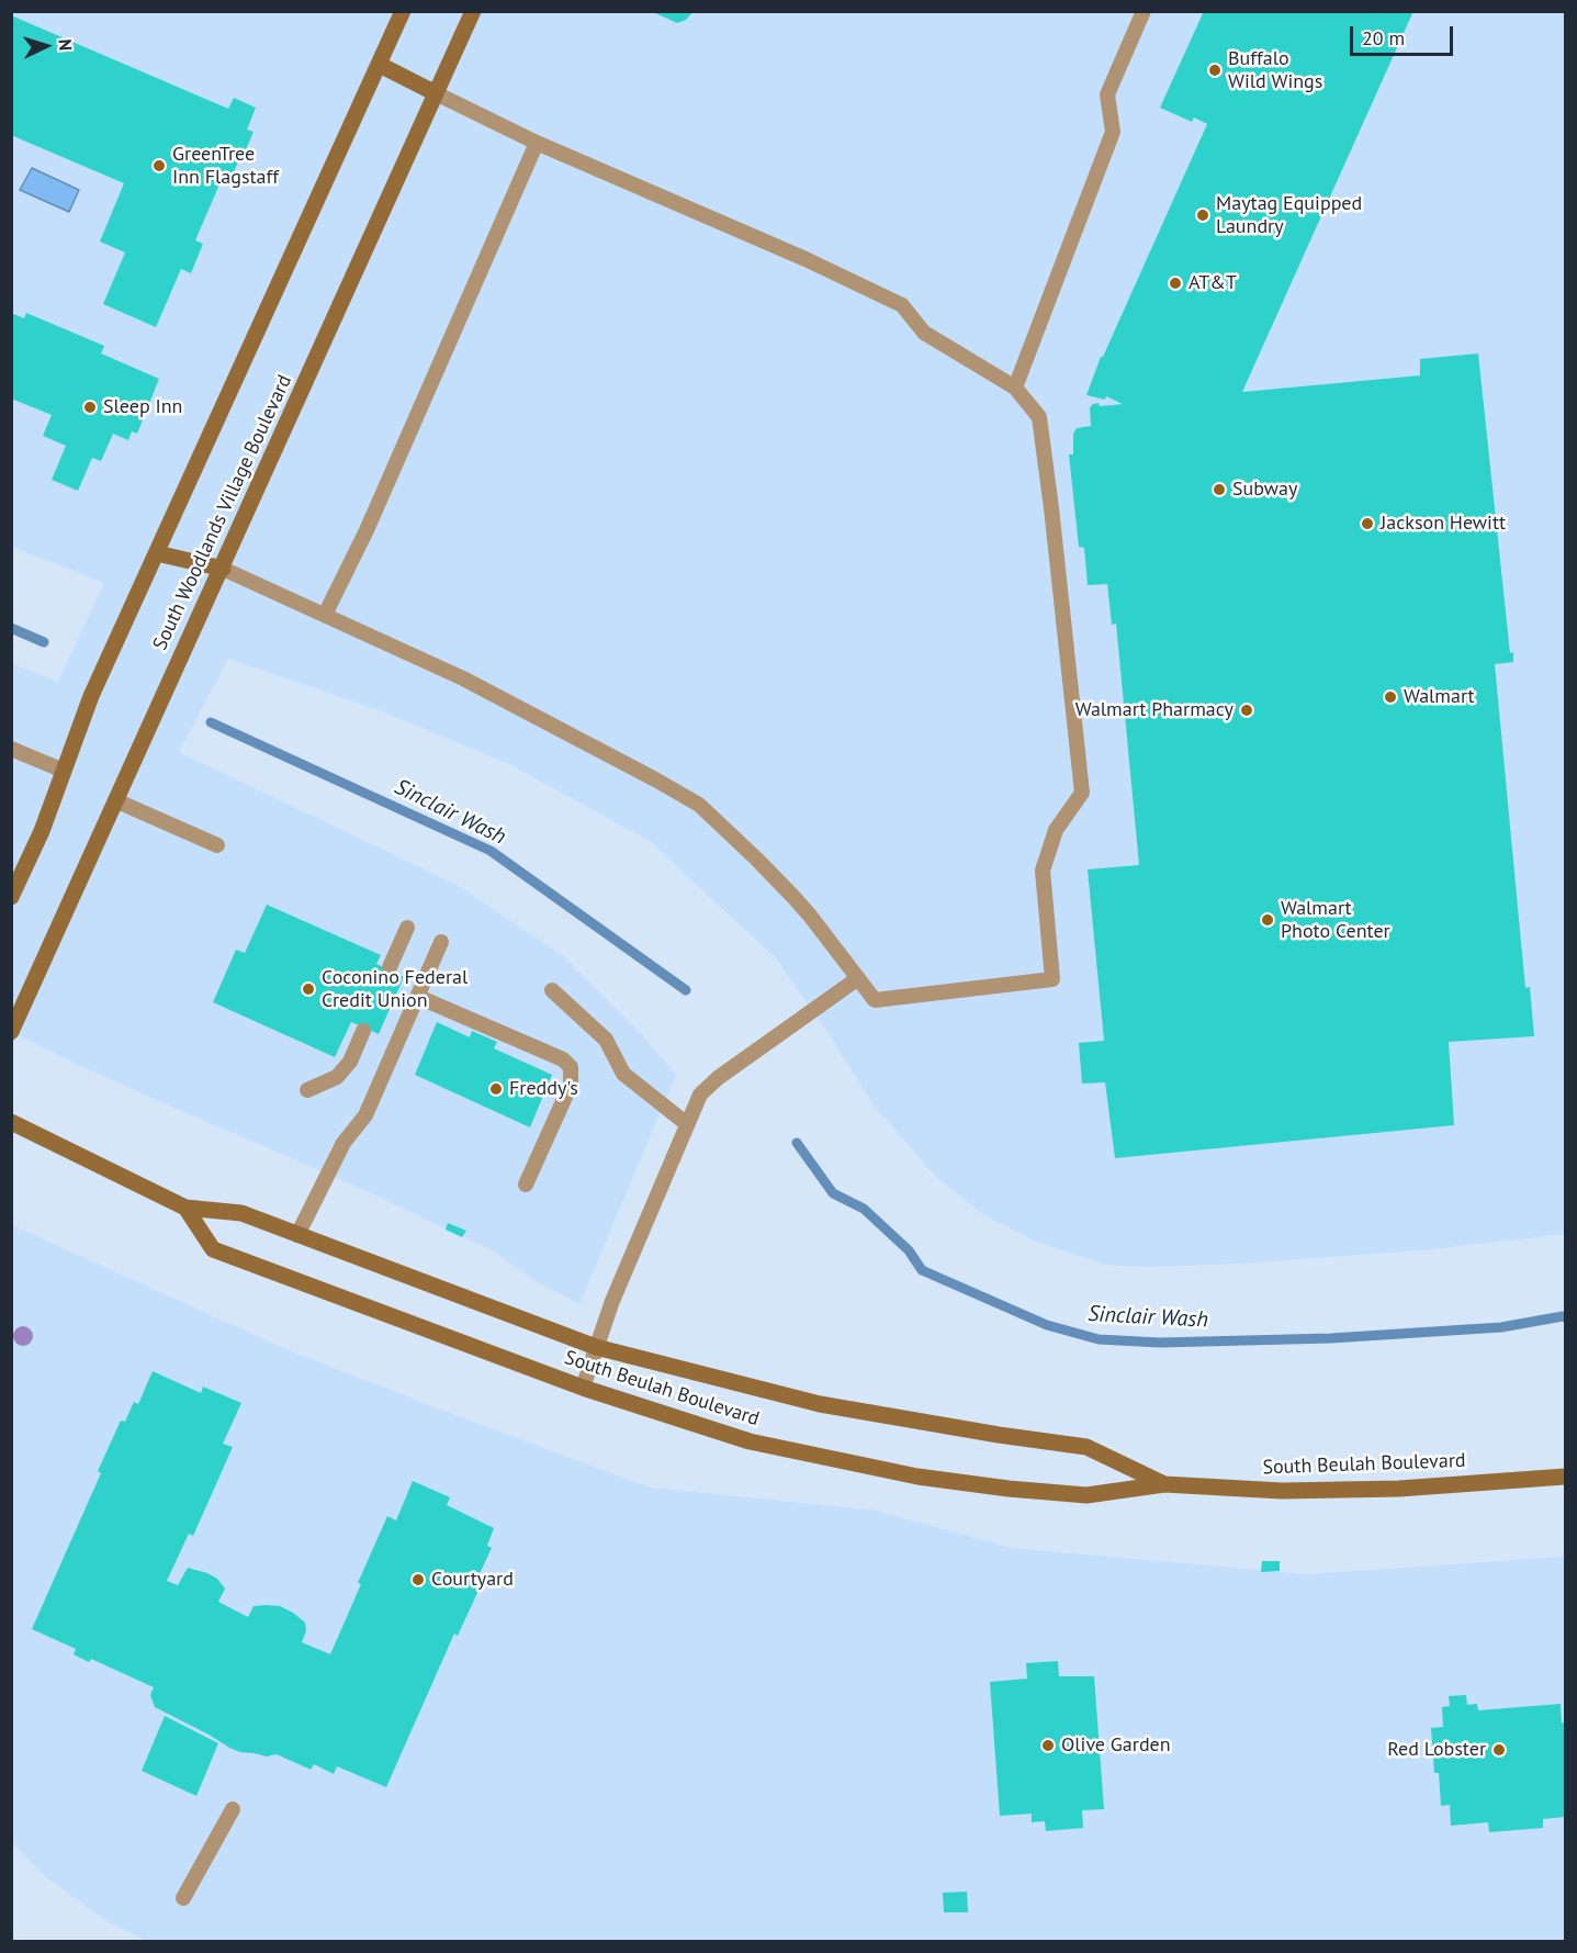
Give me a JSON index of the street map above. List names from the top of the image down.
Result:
{
  "streets": {
    "main road": ["South Woodlands Village Boulevard", "South Beulah Boulevard"]
  },
  "water": ["Sinclair Wash"],
  "places": [
    "Buffalo Wild Wings",
    "GreenTree Inn Flagstaff",
    "Maytag Equipped Laundry",
    "AT&T",
    "Sleep Inn",
    "Subway",
    "Jackson Hewitt",
    "Walmart",
    "Walmart Pharmacy",
    "Walmart Photo Center",
    "Coconino Federal Credit Union",
    "Freddy's",
    "Courtyard",
    "Olive Garden",
    "Red Lobster"
  ],
  "scale_bar": "20 m",
  "north": "right"
}
